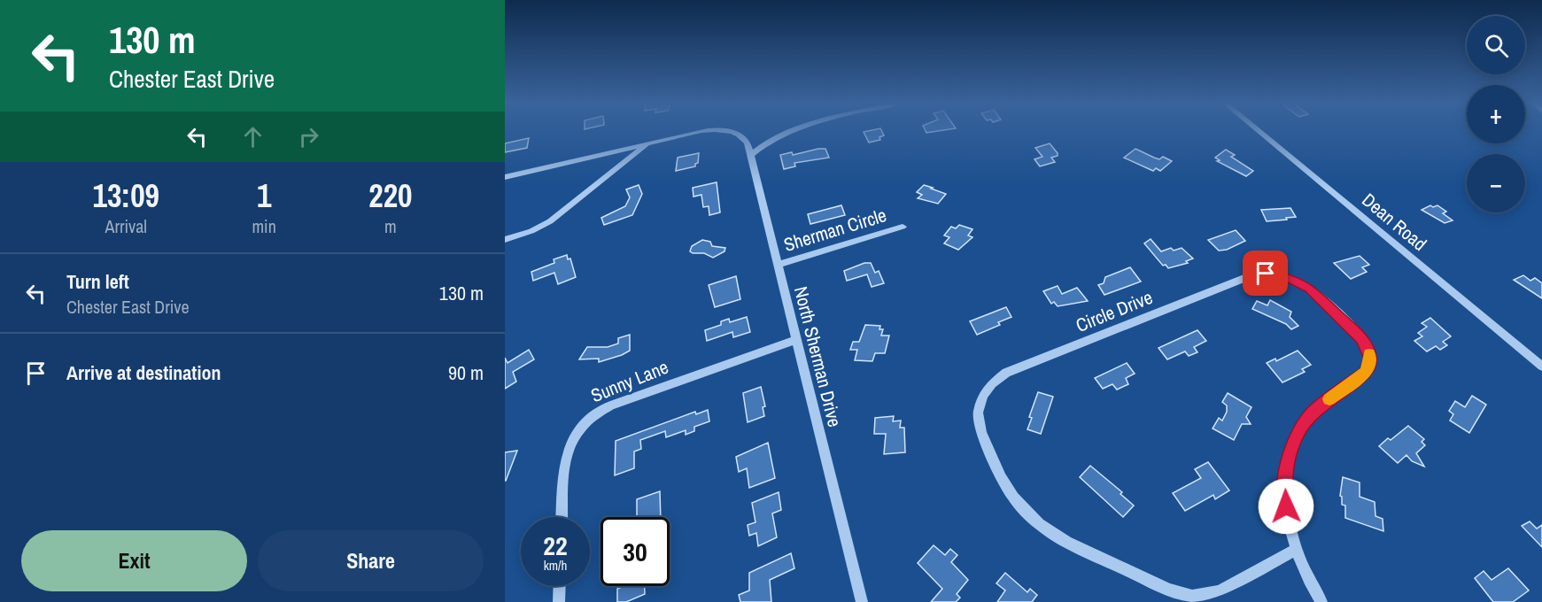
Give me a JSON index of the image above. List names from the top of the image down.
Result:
{
  "streets": {
    "street": [
      "Dean Road",
      "Sherman Circle",
      "Circle Drive",
      "North Sherman Drive",
      "Sunny Lane"
    ]
  },
  "crossings": [
    ["Sherman Circle", "North Sherman Drive"],
    ["North Sherman Drive", "Sunny Lane"]
  ],
  "page": {
    "turn": ["130 m", "Chester East Drive"],
    "map_buttons": ["+", "−"],
    "eta": [
      "13:09",
      "Arrival",
      "1",
      "min",
      "220",
      "m"
    ],
    "list": [
      {
        "name": "Turn left",
        "note": "Chester East Drive",
        "value": "130 m"
      },
      {
        "name": "Arrive at destination",
        "value": "90 m"
      }
    ],
    "speed": "22 km/h",
    "limit": "30",
    "buttons": ["Exit", "Share"]
  }
}
